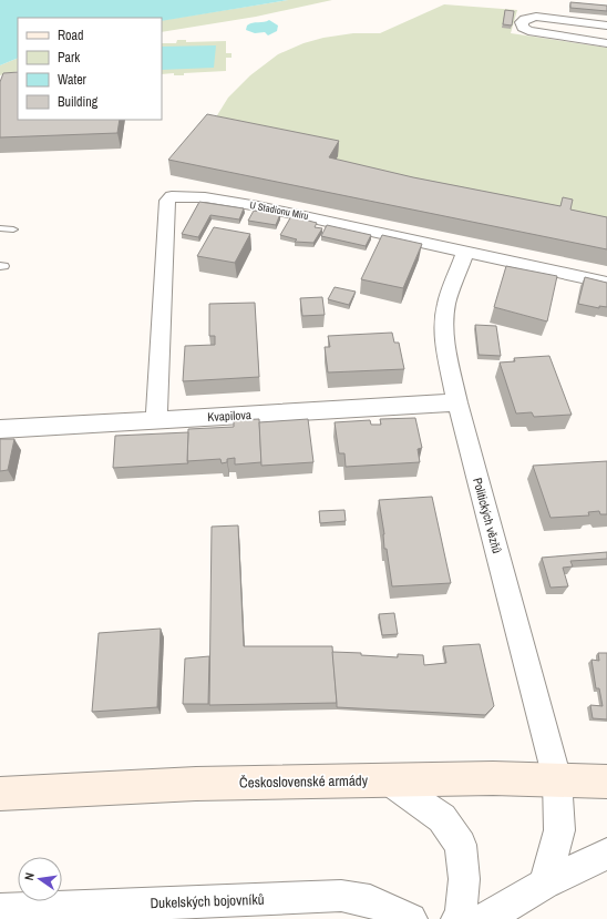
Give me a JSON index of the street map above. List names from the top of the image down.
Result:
{
  "streets": {
    "main road": ["Československé armády"],
    "street": [
      "U Stadionu Míru",
      "Kvapilova",
      "Politických vězňů",
      "Dukelských bojovníků"
    ]
  },
  "crossings": [
    ["U Stadionu Míru", "Kvapilova"],
    ["U Stadionu Míru", "Politických vězňů"],
    ["Kvapilova", "Politických vězňů"],
    ["Politických vězňů", "Československé armády"]
  ],
  "legend": [
    "Road",
    "Park",
    "Water",
    "Building"
  ],
  "north": "left"
}
